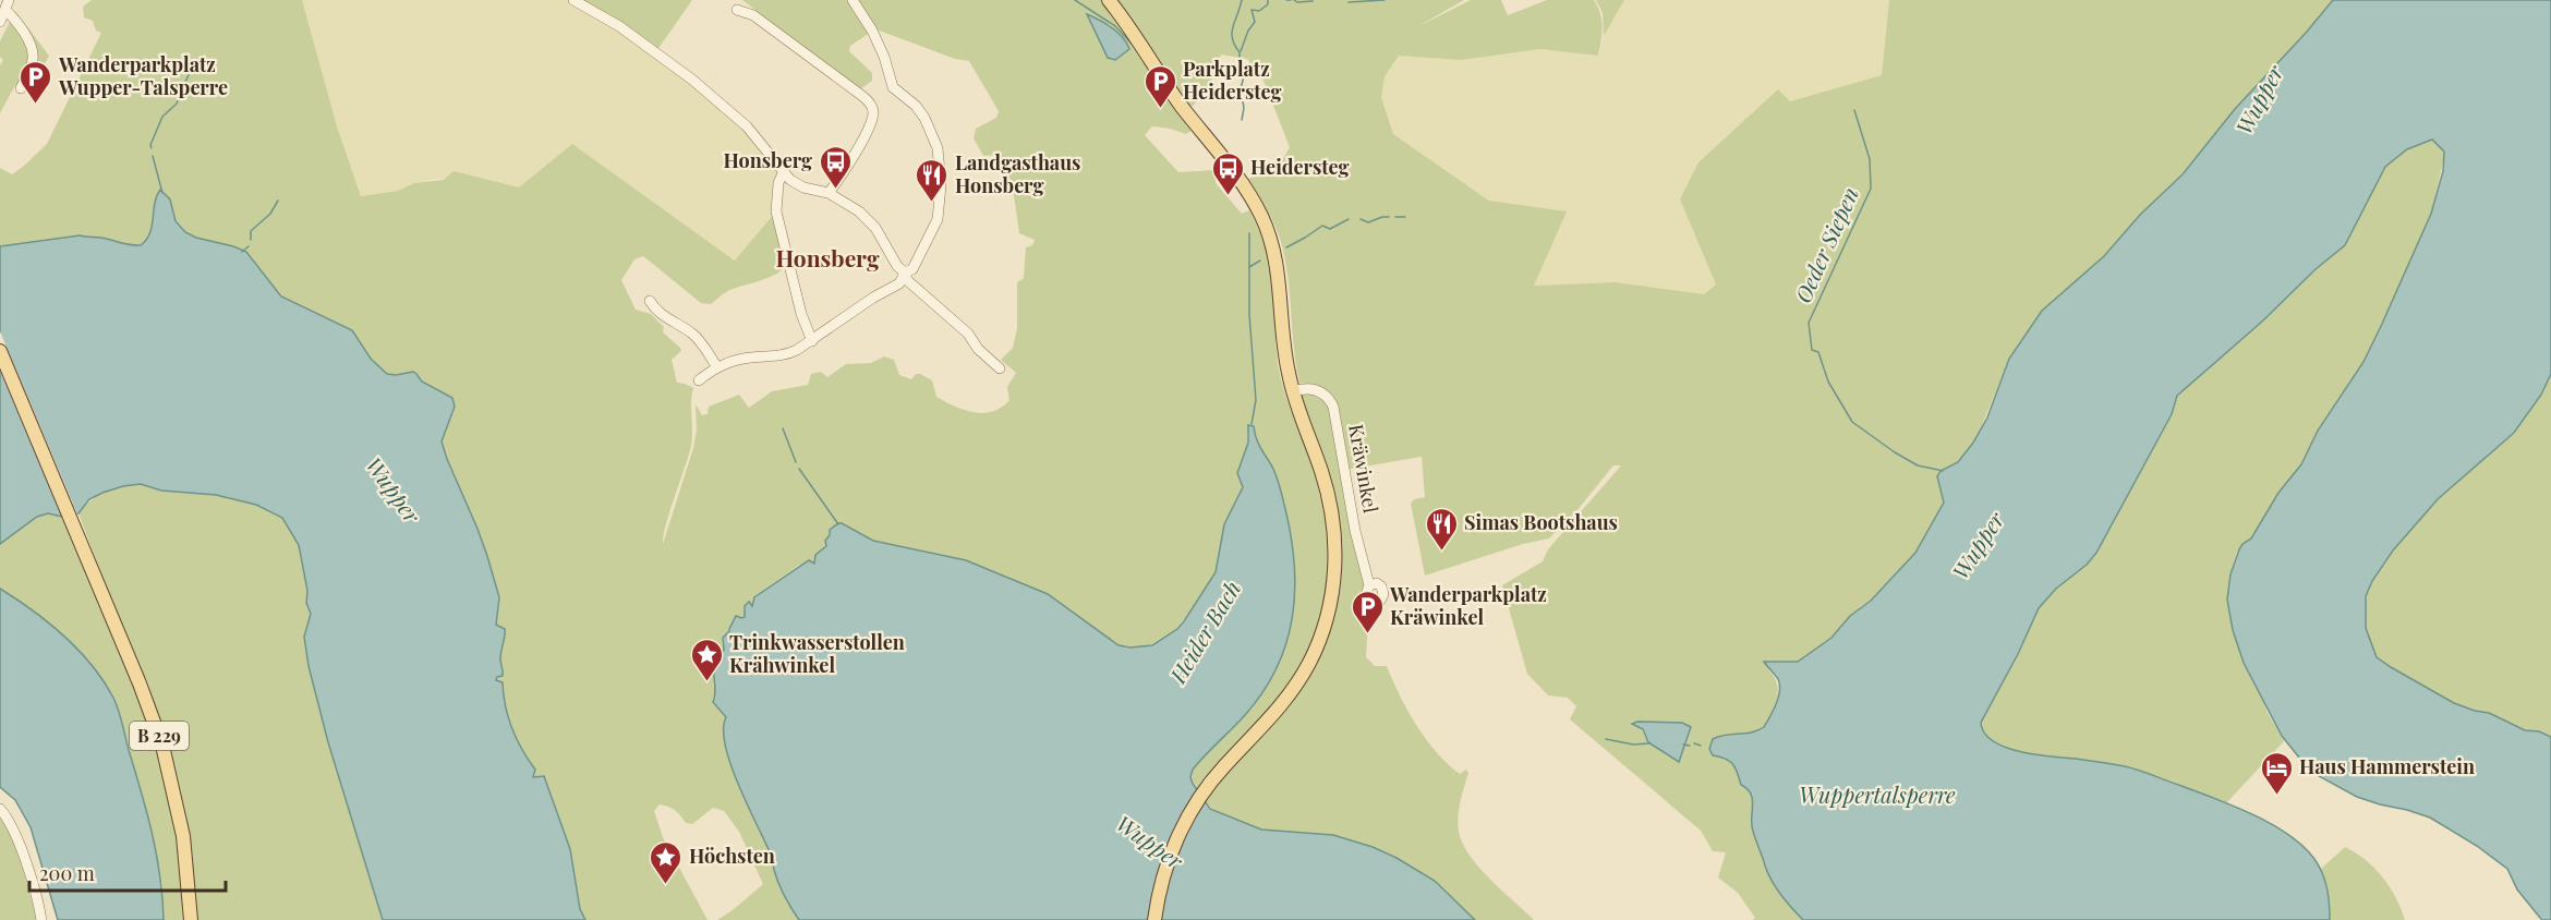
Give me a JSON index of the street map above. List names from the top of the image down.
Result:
{
  "streets": {
    "main road": ["B 229"],
    "street": ["Kräwinkel"]
  },
  "districts": ["Honsberg"],
  "water": [
    "Wupper",
    "Oeder Siepen",
    "Heider Bach",
    "Wuppertalsperre"
  ],
  "places": {
    "parking": ["Wanderparkplatz Wupper-Talsperre", "Parkplatz Heidersteg", "Wanderparkplatz Kräwinkel"],
    "bus stop": ["Honsberg", "Heidersteg"],
    "restaurant": ["Landgasthaus Honsberg", "Simas Bootshaus"],
    "place": ["Trinkwasserstollen Krähwinkel", "Höchsten"],
    "hotel": ["Haus Hammerstein"]
  },
  "scale_bar": "200 m"
}
